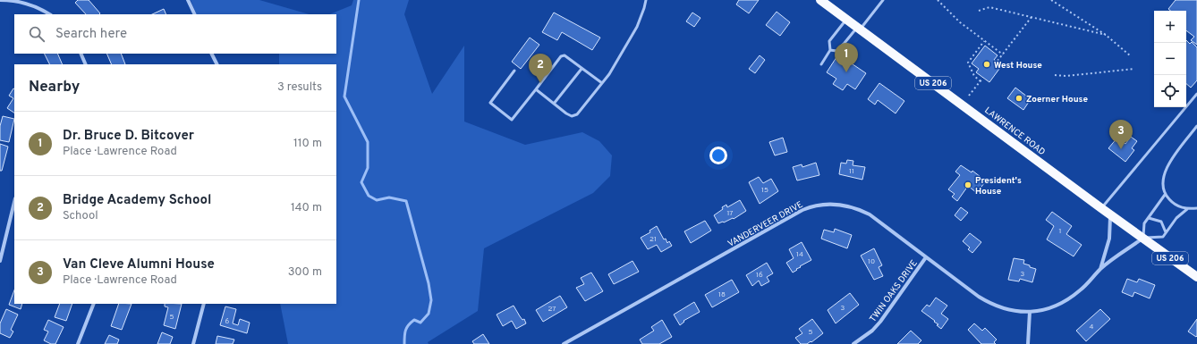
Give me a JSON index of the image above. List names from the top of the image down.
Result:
{
  "streets": {
    "main road": ["US 206", "LAWRENCE ROAD"],
    "street": ["VANDERVEER DRIVE", "TWIN OAKS DRIVE"]
  },
  "crossings": [
    ["LAWRENCE ROAD", "VANDERVEER DRIVE"],
    ["VANDERVEER DRIVE", "TWIN OAKS DRIVE"]
  ],
  "places": ["West House", "Zoerner House", "President's House"],
  "house_numbers": [
    "11",
    "15",
    "17",
    "1",
    "21",
    "14",
    "10",
    "3",
    "16",
    "18",
    "3",
    "27",
    "5",
    "6",
    "4",
    "5"
  ],
  "page": {
    "map_buttons": ["+", "−"],
    "search": "Search here",
    "pins": ["1", "2", "3"],
    "heading": ["Nearby", "3 results"],
    "list": [
      {
        "mark": "1",
        "name": "Dr. Bruce D. Bitcover",
        "note": "Place · Lawrence Road",
        "value": "110 m"
      },
      {
        "mark": "2",
        "name": "Bridge Academy School",
        "note": "School",
        "value": "140 m"
      },
      {
        "mark": "3",
        "name": "Van Cleve Alumni House",
        "note": "Place · Lawrence Road",
        "value": "300 m"
      }
    ]
  }
}
